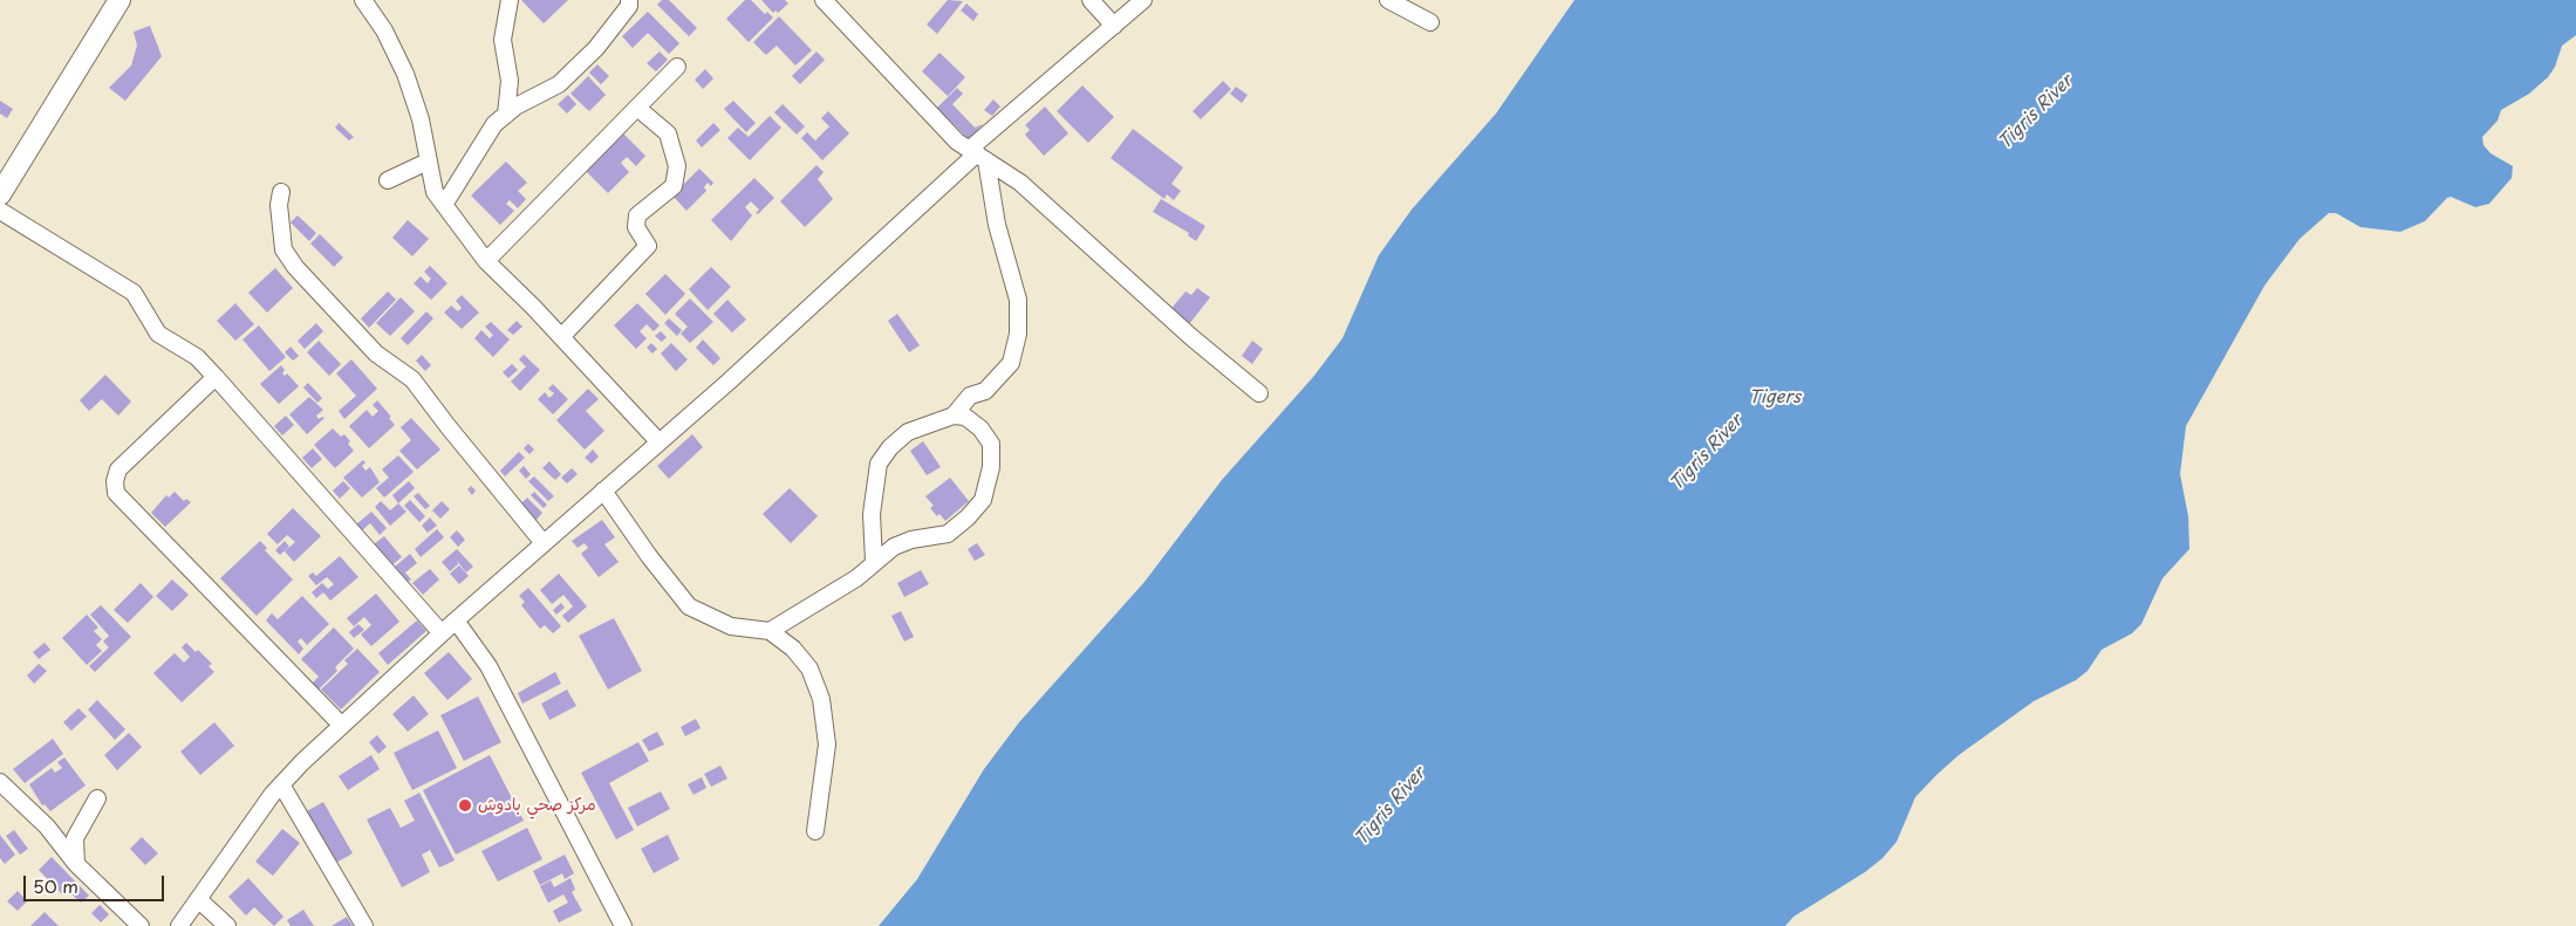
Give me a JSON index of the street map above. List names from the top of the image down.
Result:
{
  "water": ["Tigris River", "Tigers"],
  "places": ["مركز صحي بادوش"],
  "scale_bar": "50 m"
}
